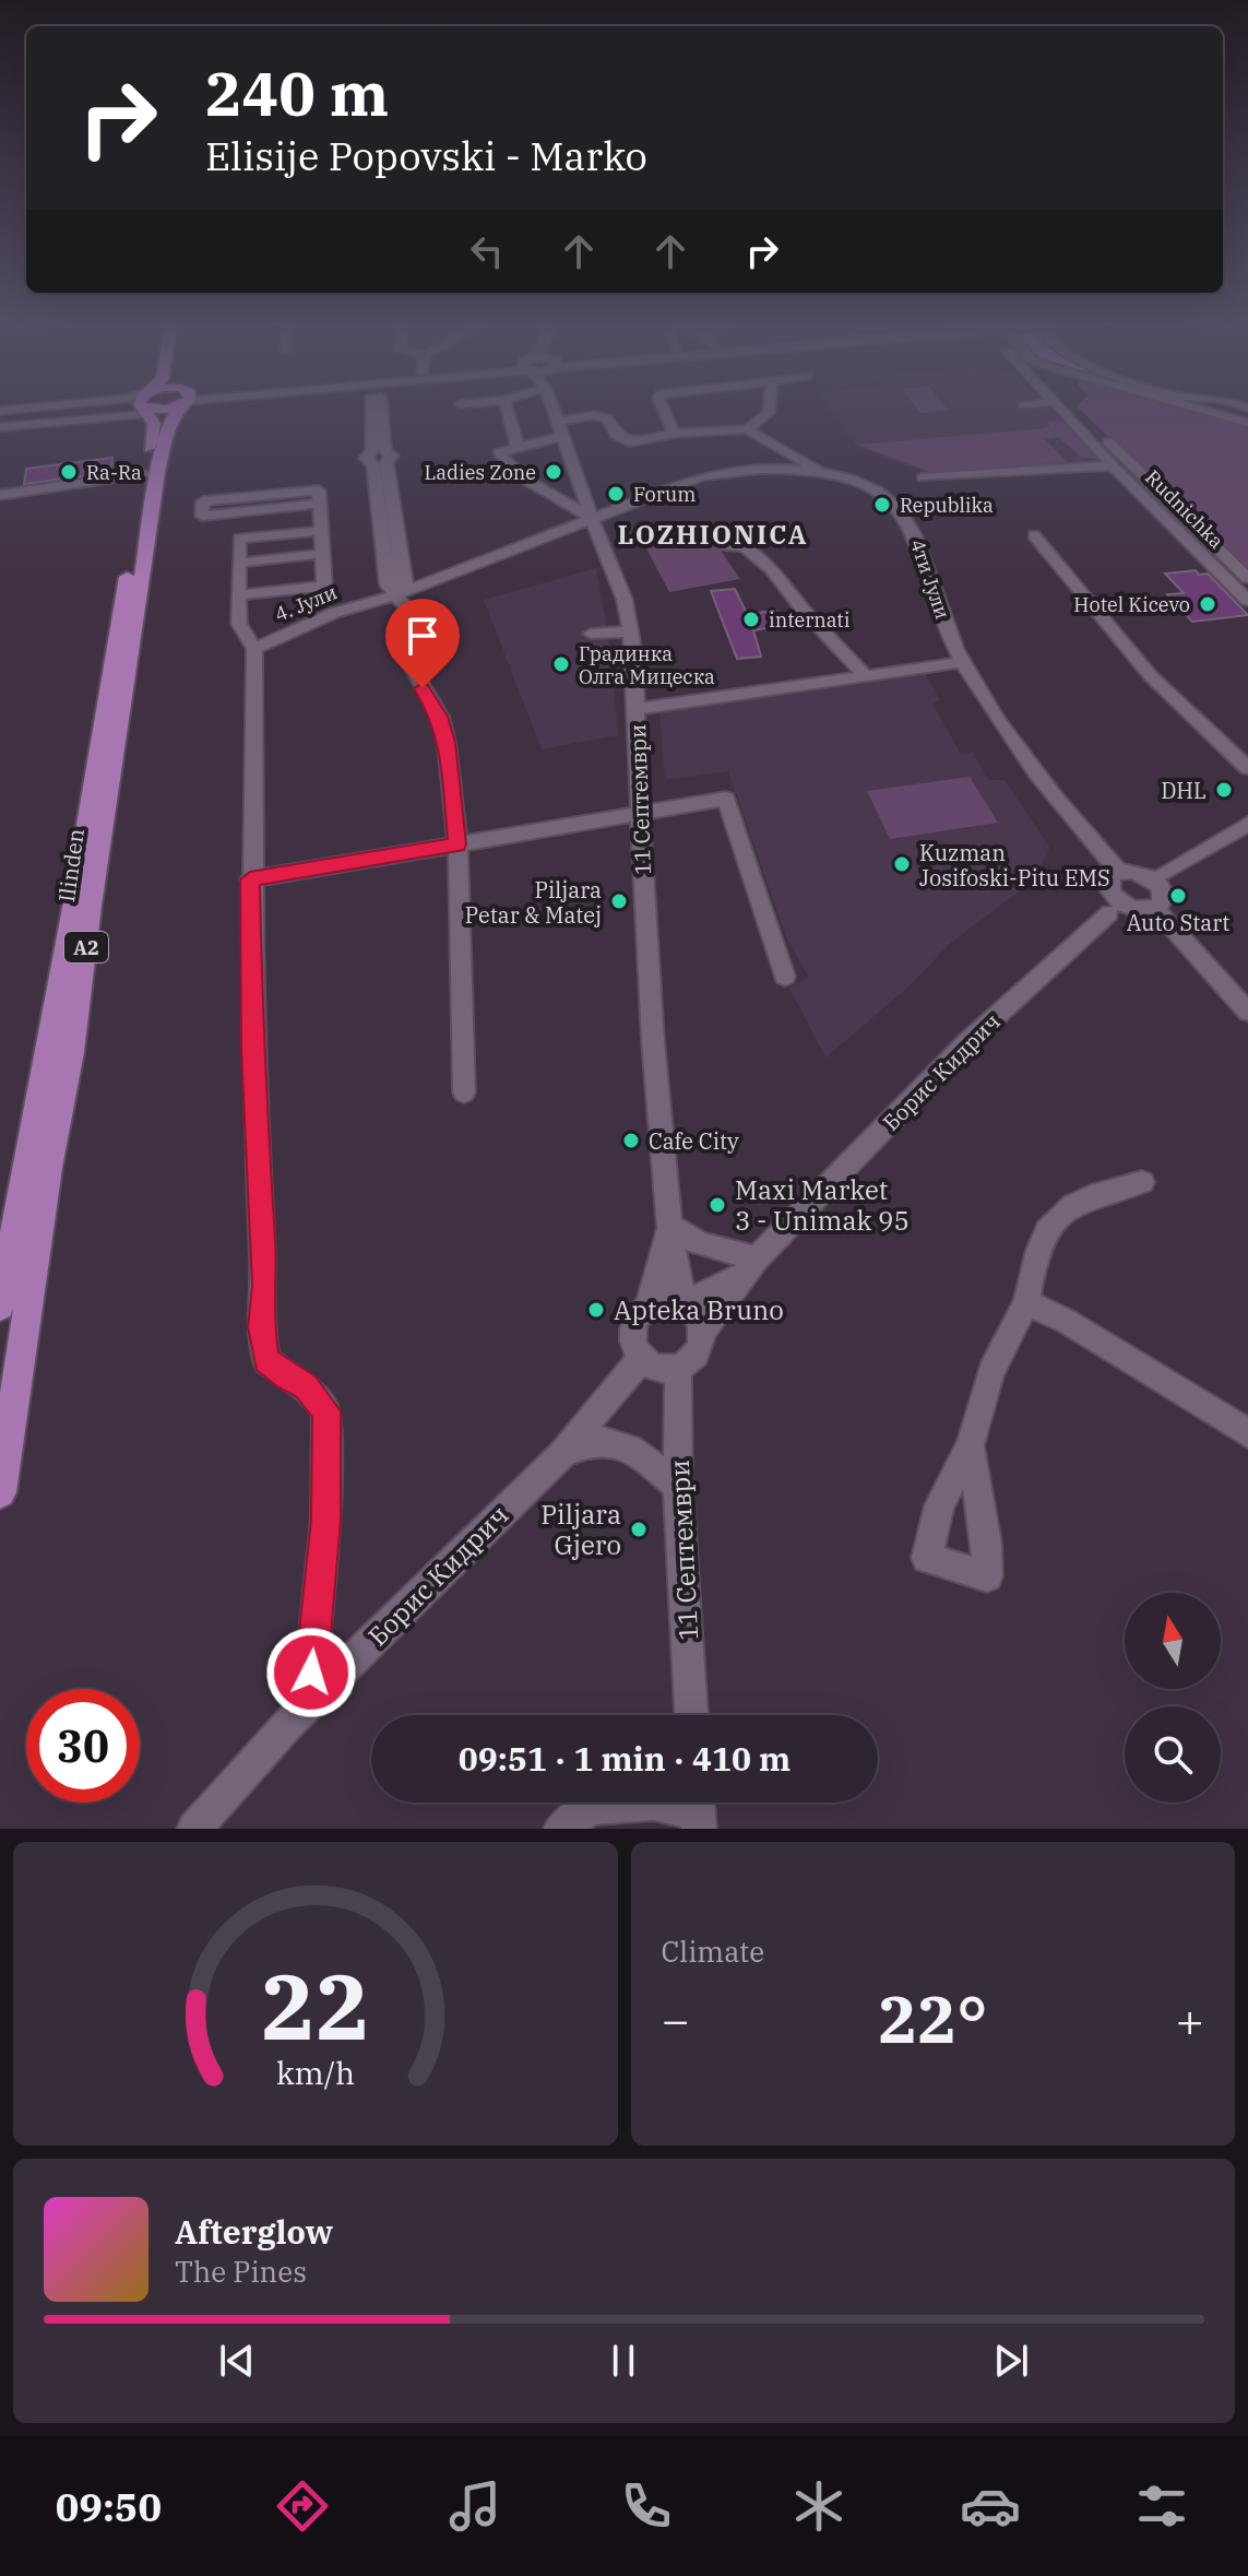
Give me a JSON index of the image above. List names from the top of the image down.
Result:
{
  "streets": {
    "main road": ["Ilinden", "A2"],
    "street": [
      "Rudnichka",
      "4ти Јули",
      "4. Јули",
      "11 Септември",
      "Борис Кидрич"
    ]
  },
  "crossings": [
    ["4ти Јули", "4. Јули"],
    ["4ти Јули", "11 Септември"],
    ["4. Јули", "11 Септември"],
    ["11 Септември", "Борис Кидрич"]
  ],
  "districts": ["LOZHIONICA"],
  "places": [
    "Ra-Ra",
    "Ladies Zone",
    "Forum",
    "Republika",
    "Hotel Kicevo",
    "internati",
    "Градинка Олга Мицеска",
    "DHL",
    "Kuzman Josifoski-Pitu EMS",
    "Auto Start",
    "Piljara Petar & Matej",
    "Cafe City",
    "Maxi Market 3 - Unimak 95",
    "Apteka Bruno",
    "Piljara Gjero"
  ],
  "north": "top",
  "page": {
    "turn": ["240 m", "Elisije Popovski - Marko"],
    "limit": "30",
    "trip": "09:51 · 1 min · 410 m",
    "tile": "Climate",
    "heat": ["−", "22°", "+"],
    "song": ["Afterglow", "The Pines"],
    "tabs": "09:50",
    "gauge": ["22", "km/h"]
  }
}
